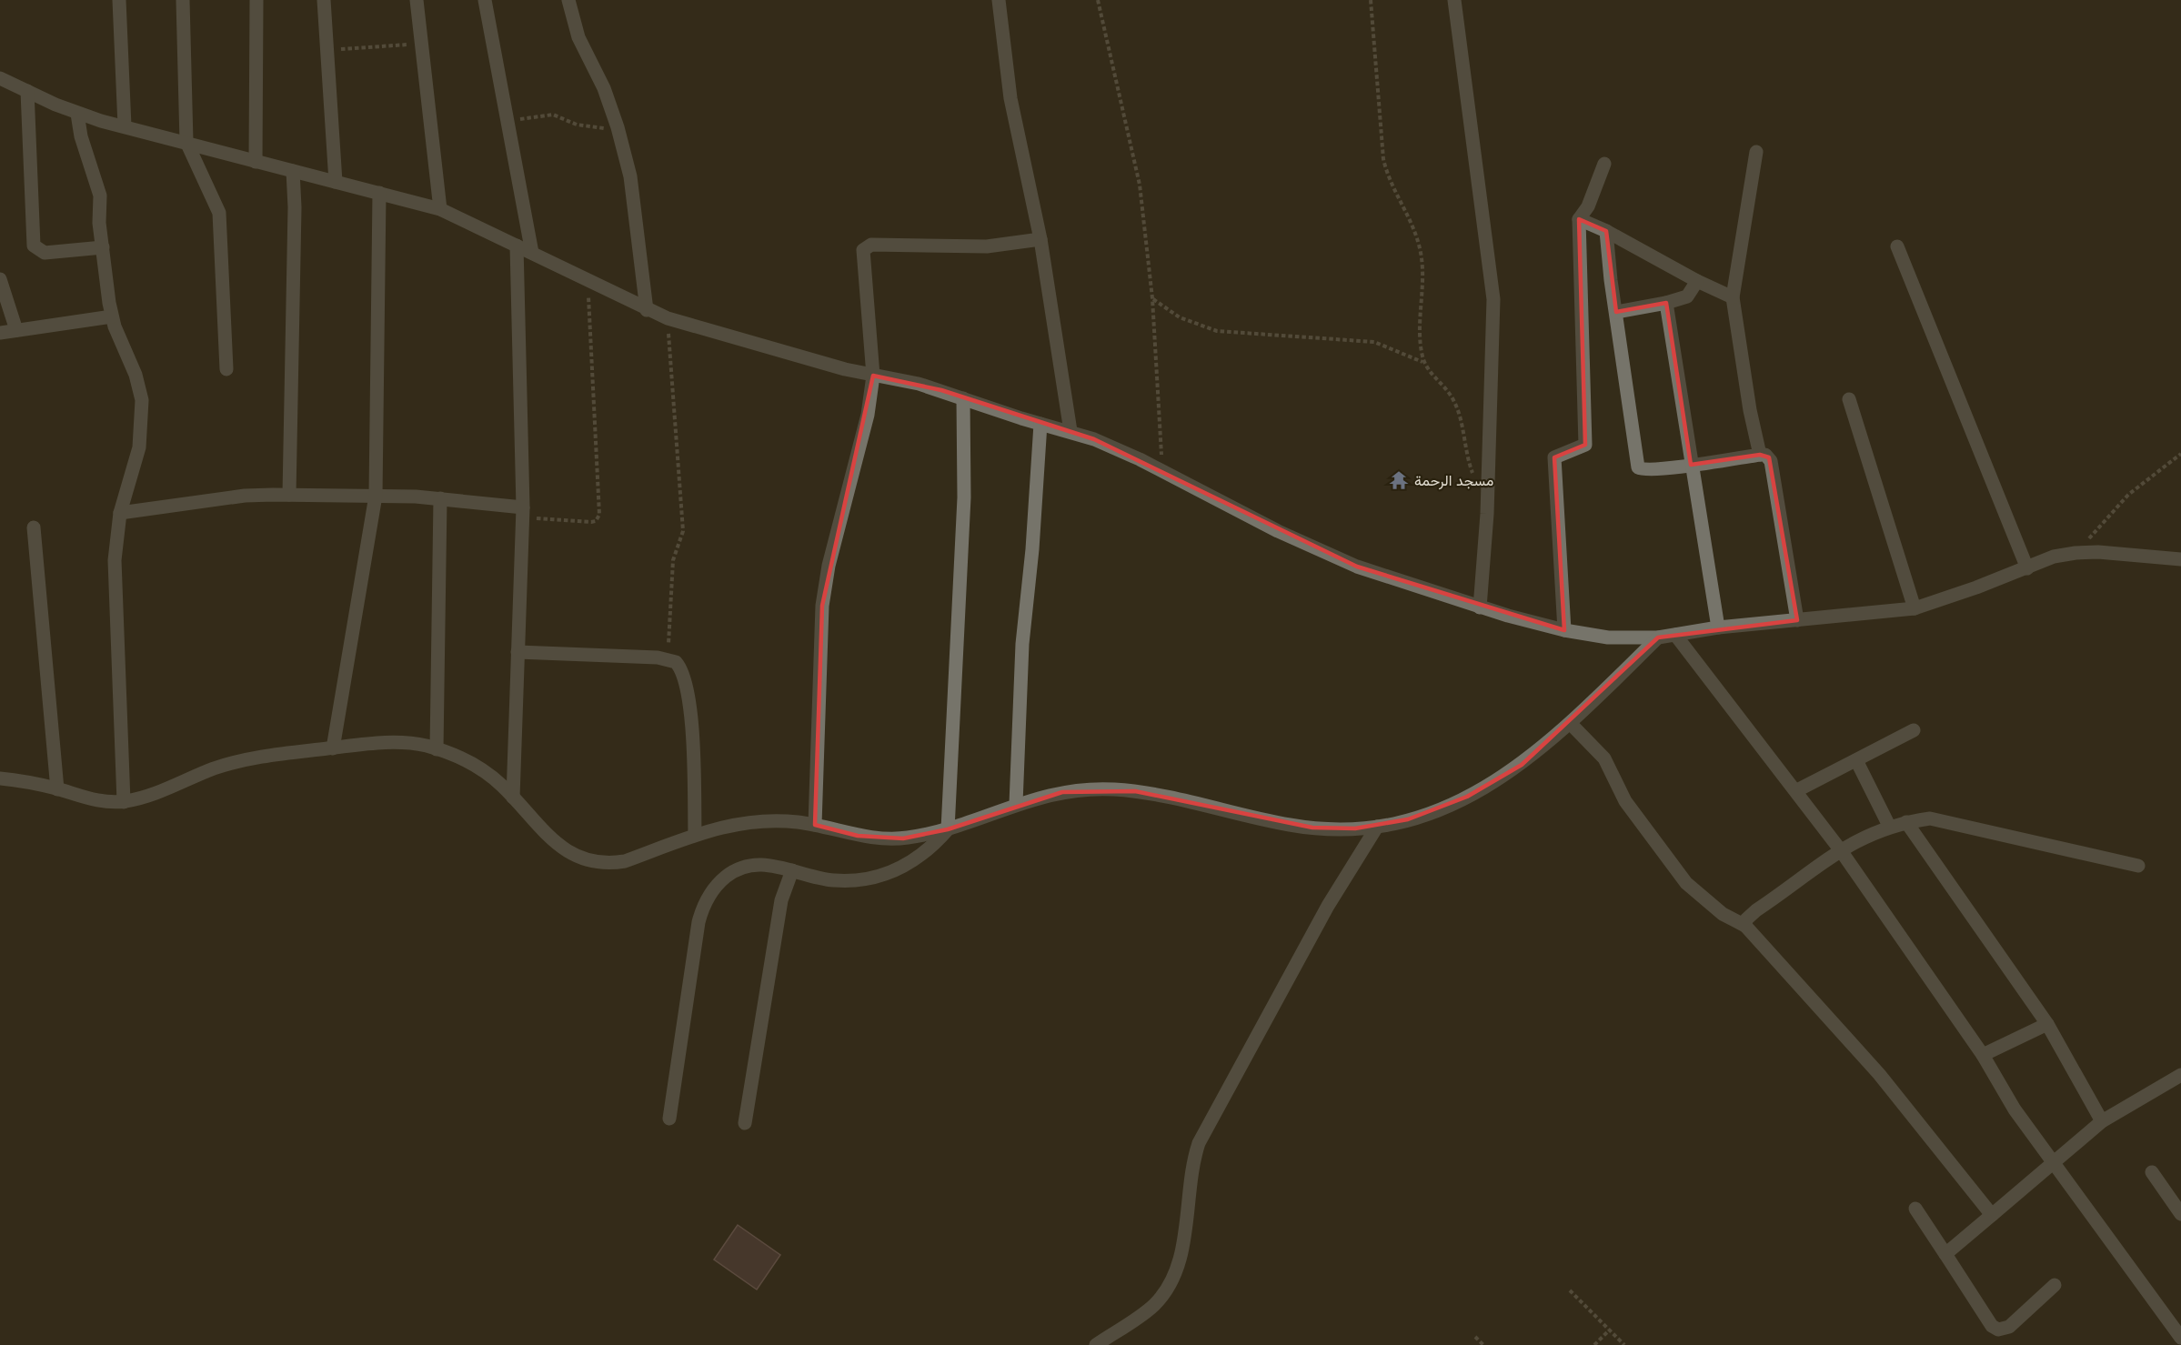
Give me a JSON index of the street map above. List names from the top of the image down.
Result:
{
  "places": {
    "temple": ["مسجد الرحمة"]
  }
}
